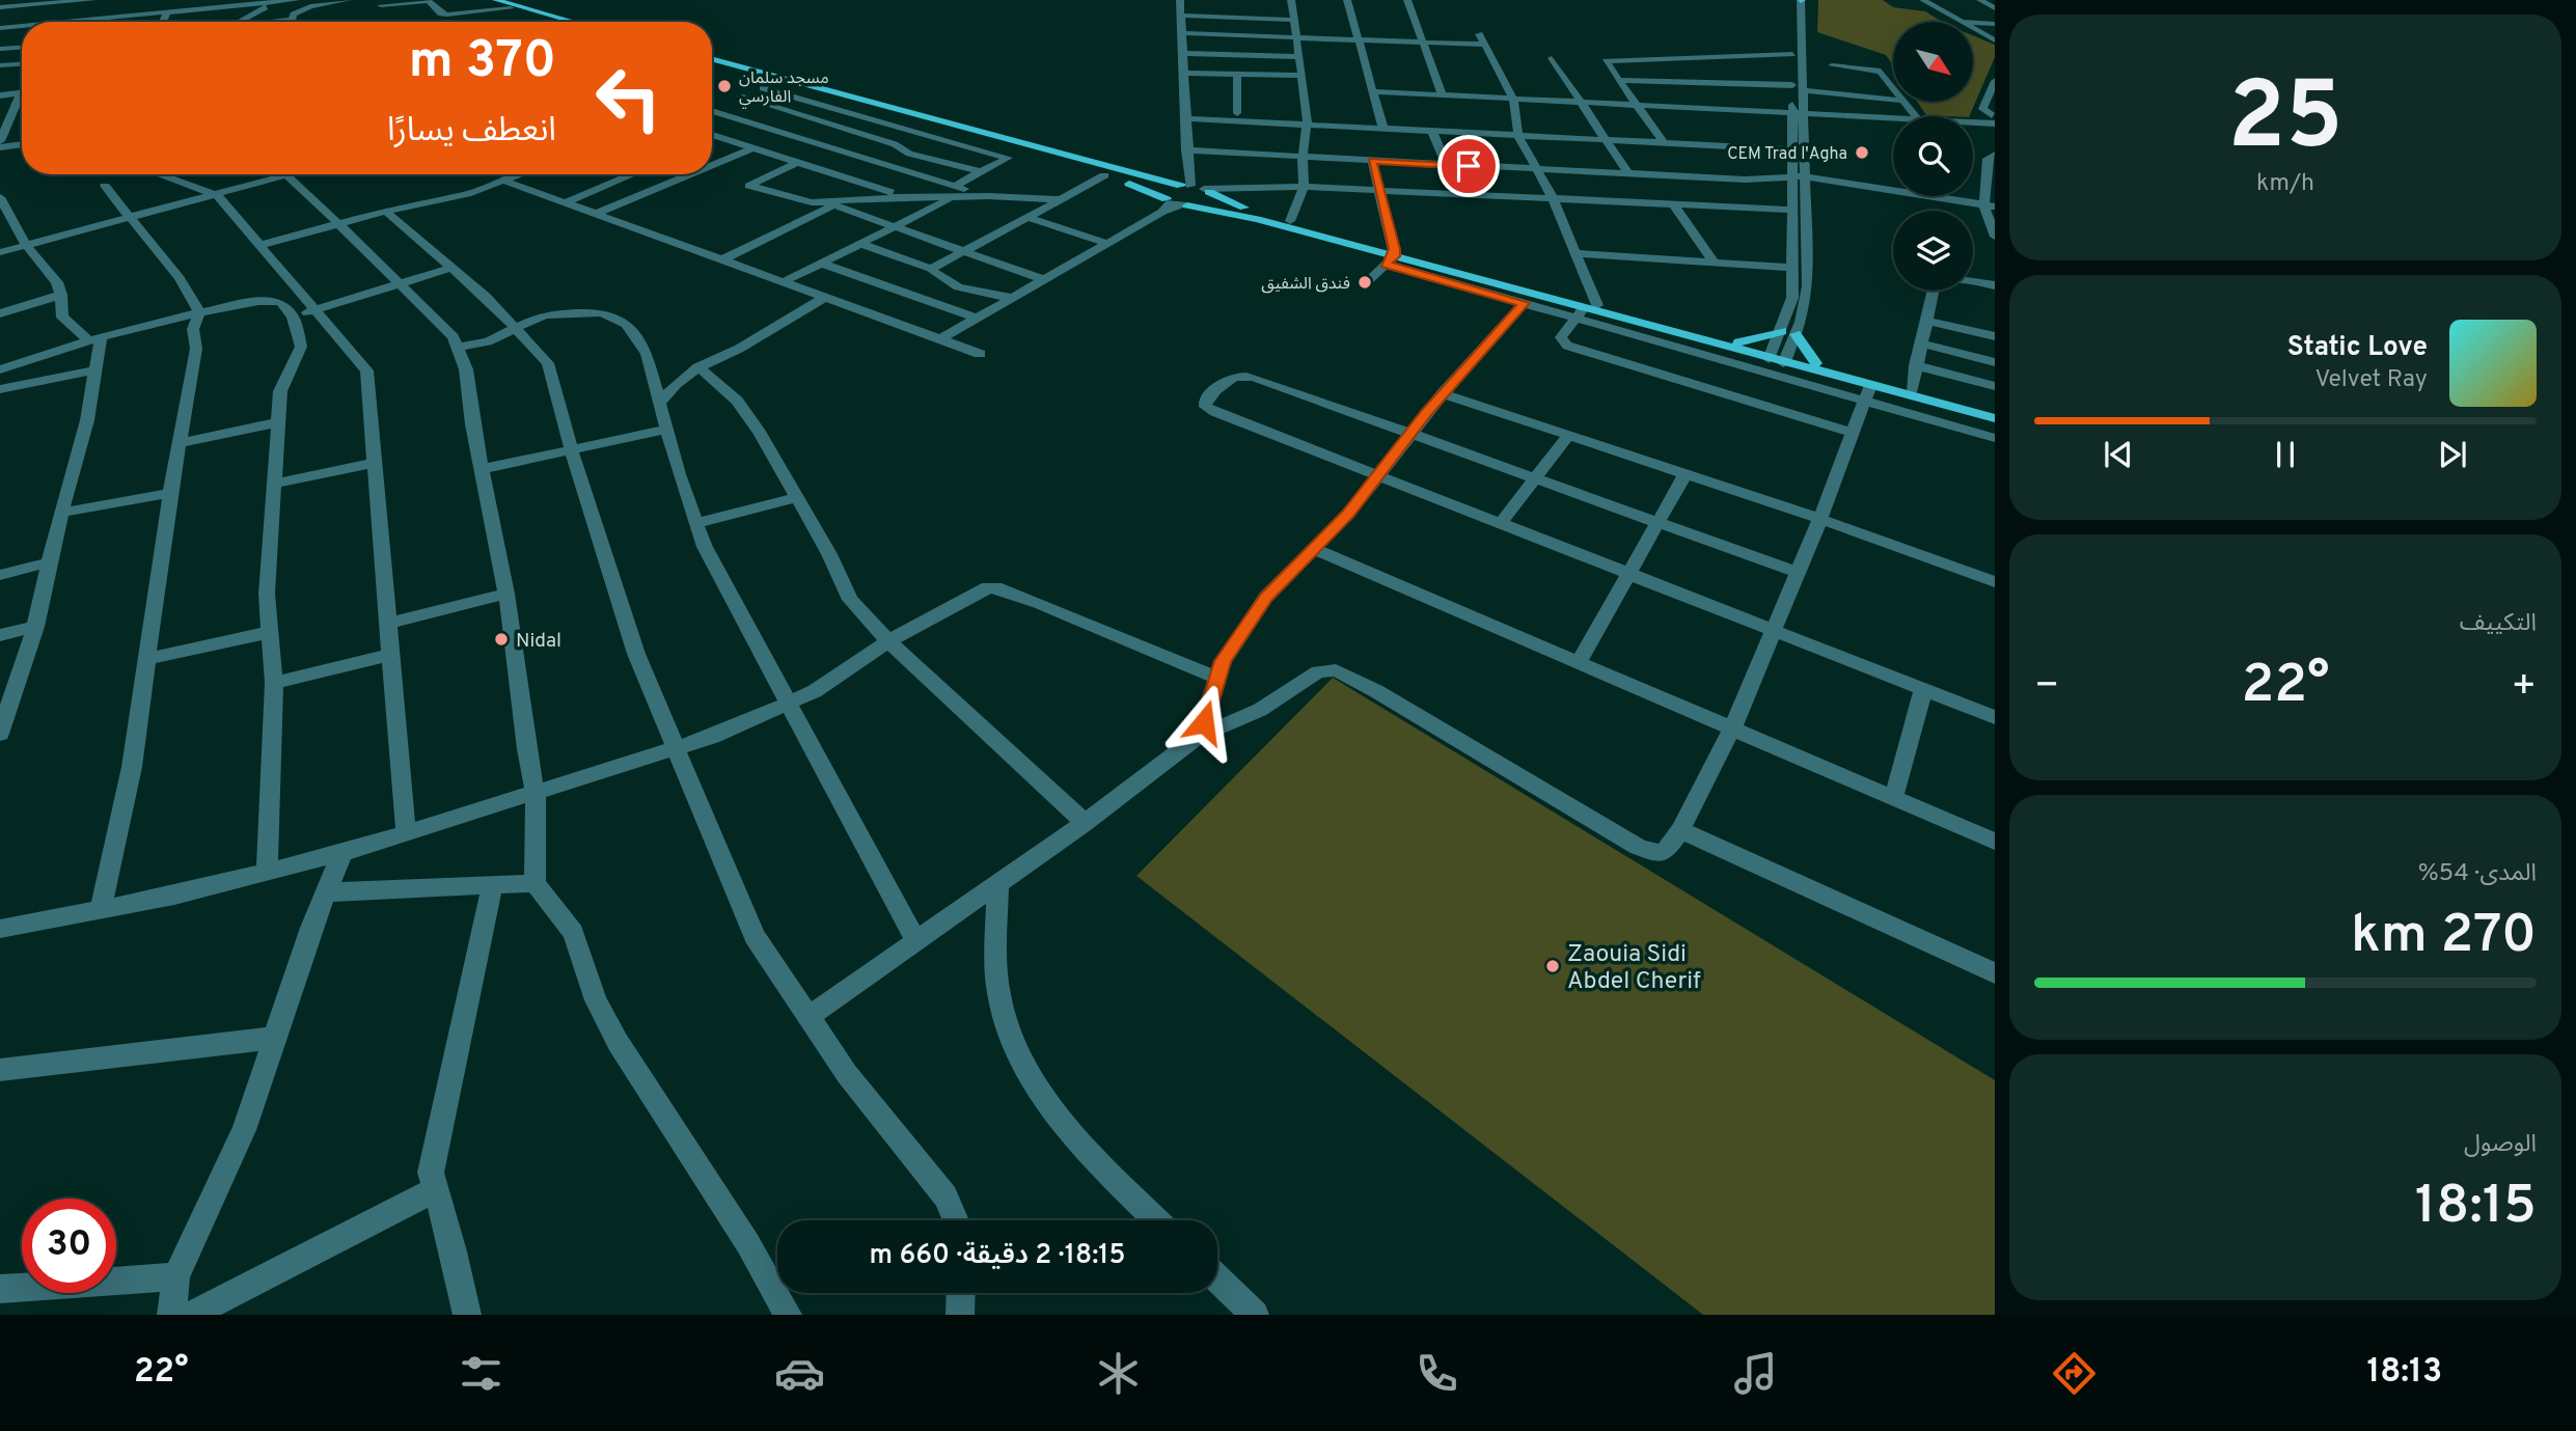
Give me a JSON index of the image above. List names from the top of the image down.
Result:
{
  "places": [
    "مسجد سلمان الفارسي",
    "CEM Trad l'Agha",
    "فندق الشفيق",
    "Nidal",
    "Zaouia Sidi Abdel Cherif"
  ],
  "north": "bottom right",
  "page": {
    "tile": [
      ["25", "km/h"],
      "التكييف",
      ["المدى · 54%", "270 km"],
      ["الوصول", "18:15"]
    ],
    "turn": ["370 m", "انعطف يسارًا"],
    "song": ["Static Love", "Velvet Ray"],
    "heat": ["−", "22°", "+"],
    "limit": "30",
    "trip": "18:15 · 2 دقيقة · 660 m",
    "tabs": ["18:13", "22°"]
  }
}
